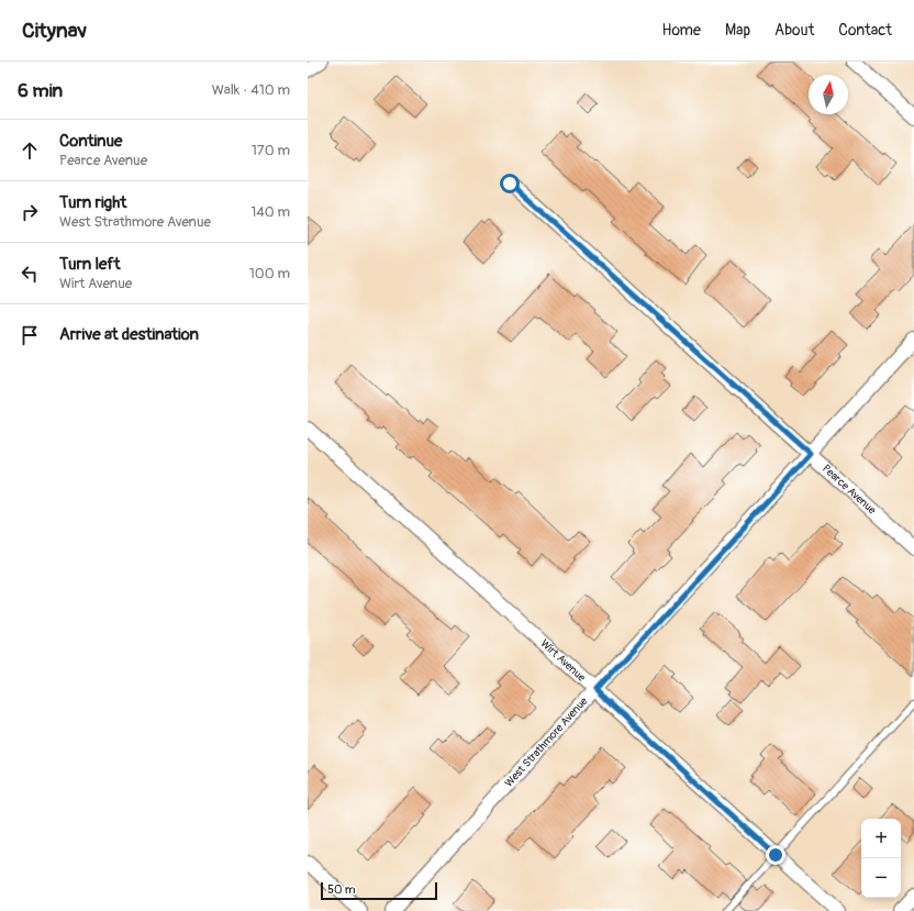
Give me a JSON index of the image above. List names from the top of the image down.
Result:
{
  "streets": {
    "street": ["Pearce Avenue", "Wirt Avenue", "West Strathmore Avenue"]
  },
  "crossings": [
    ["Pearce Avenue", "West Strathmore Avenue"],
    ["Wirt Avenue", "West Strathmore Avenue"]
  ],
  "scale_bar": "50 m",
  "north": "top",
  "page": {
    "header": "Citynav",
    "nav": [
      "Home",
      "Map",
      "About",
      "Contact"
    ],
    "heading": ["6 min", "Walk · 410 m"],
    "list": [
      ["Continue", "Pearce Avenue", "170 m"],
      ["Turn right", "West Strathmore Avenue", "140 m"],
      ["Turn left", "Wirt Avenue", "100 m"],
      "Arrive at destination"
    ],
    "map_buttons": ["+", "−"],
    "scale": "50 m"
  }
}
